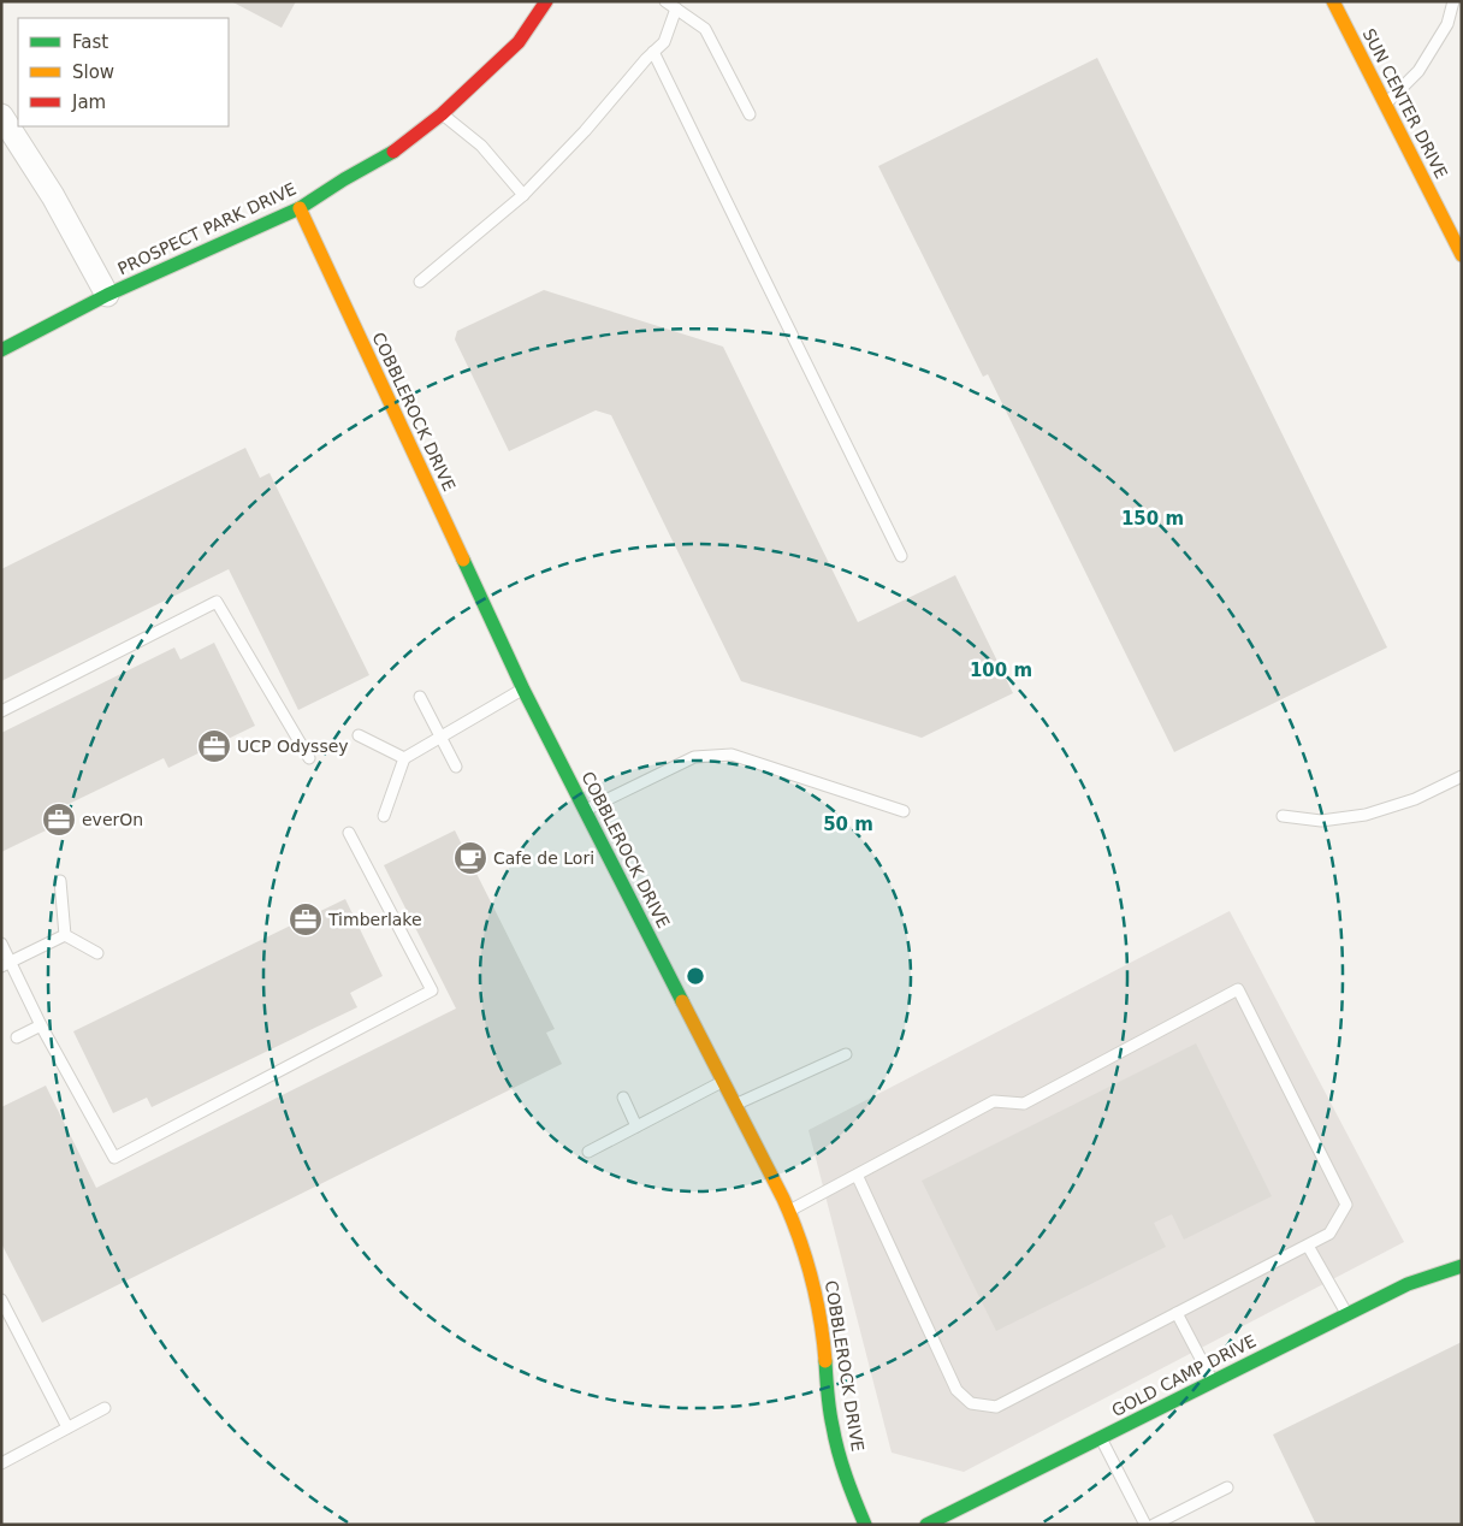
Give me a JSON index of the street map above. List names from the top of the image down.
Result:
{
  "streets": {
    "street": [
      "SUN CENTER DRIVE",
      "PROSPECT PARK DRIVE",
      "COBBLEROCK DRIVE",
      "GOLD CAMP DRIVE"
    ]
  },
  "crossings": [
    ["PROSPECT PARK DRIVE", "COBBLEROCK DRIVE"]
  ],
  "places": {
    "office": ["UCP Odyssey", "everOn", "Timberlake"],
    "cafe": ["Cafe de Lori"]
  },
  "legend": ["Fast", "Slow", "Jam"],
  "rings": ["150 m", "100 m", "50 m"]
}
